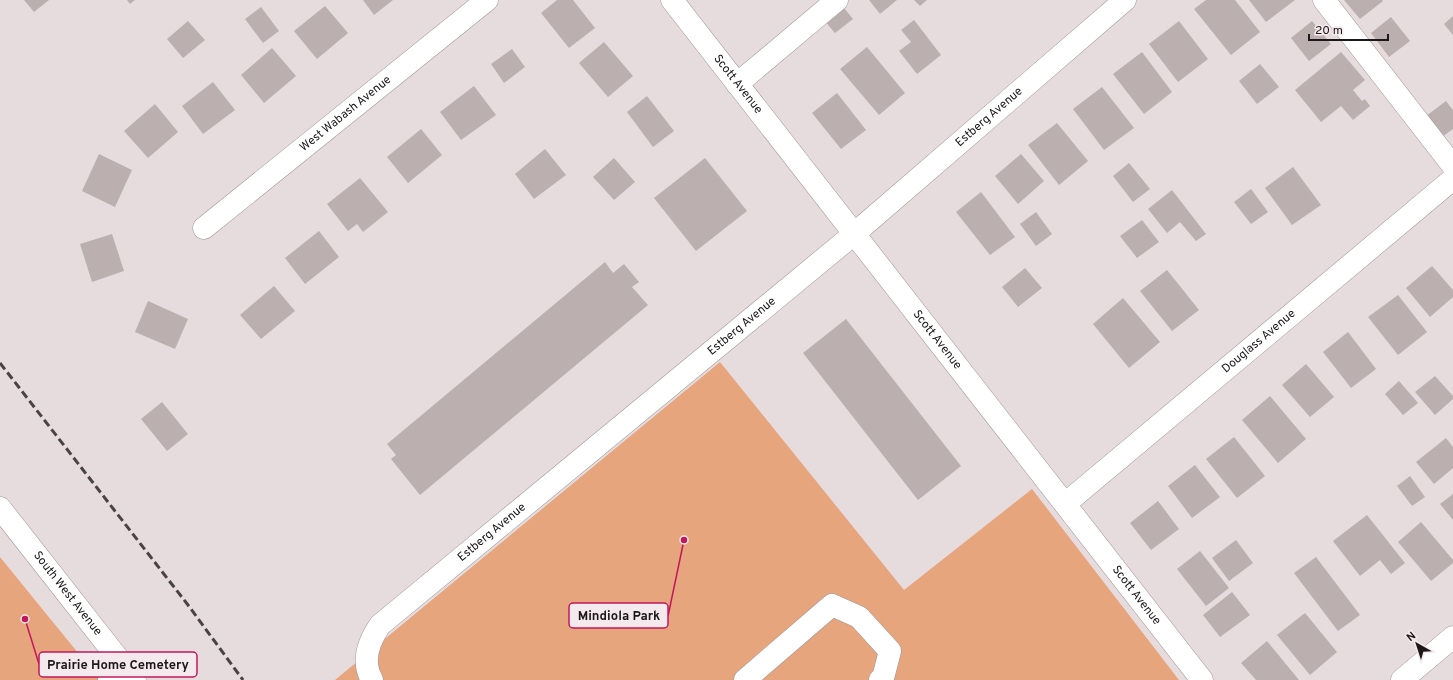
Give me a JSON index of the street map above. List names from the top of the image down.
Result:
{
  "streets": {
    "street": [
      "Scott Avenue",
      "West Wabash Avenue",
      "Estberg Avenue",
      "Douglass Avenue",
      "South West Avenue"
    ]
  },
  "crossings": [
    ["Scott Avenue", "Estberg Avenue"],
    ["Scott Avenue", "Douglass Avenue"]
  ],
  "places": ["Mindiola Park", "Prairie Home Cemetery"],
  "scale_bar": "20 m",
  "north": "top left"
}
